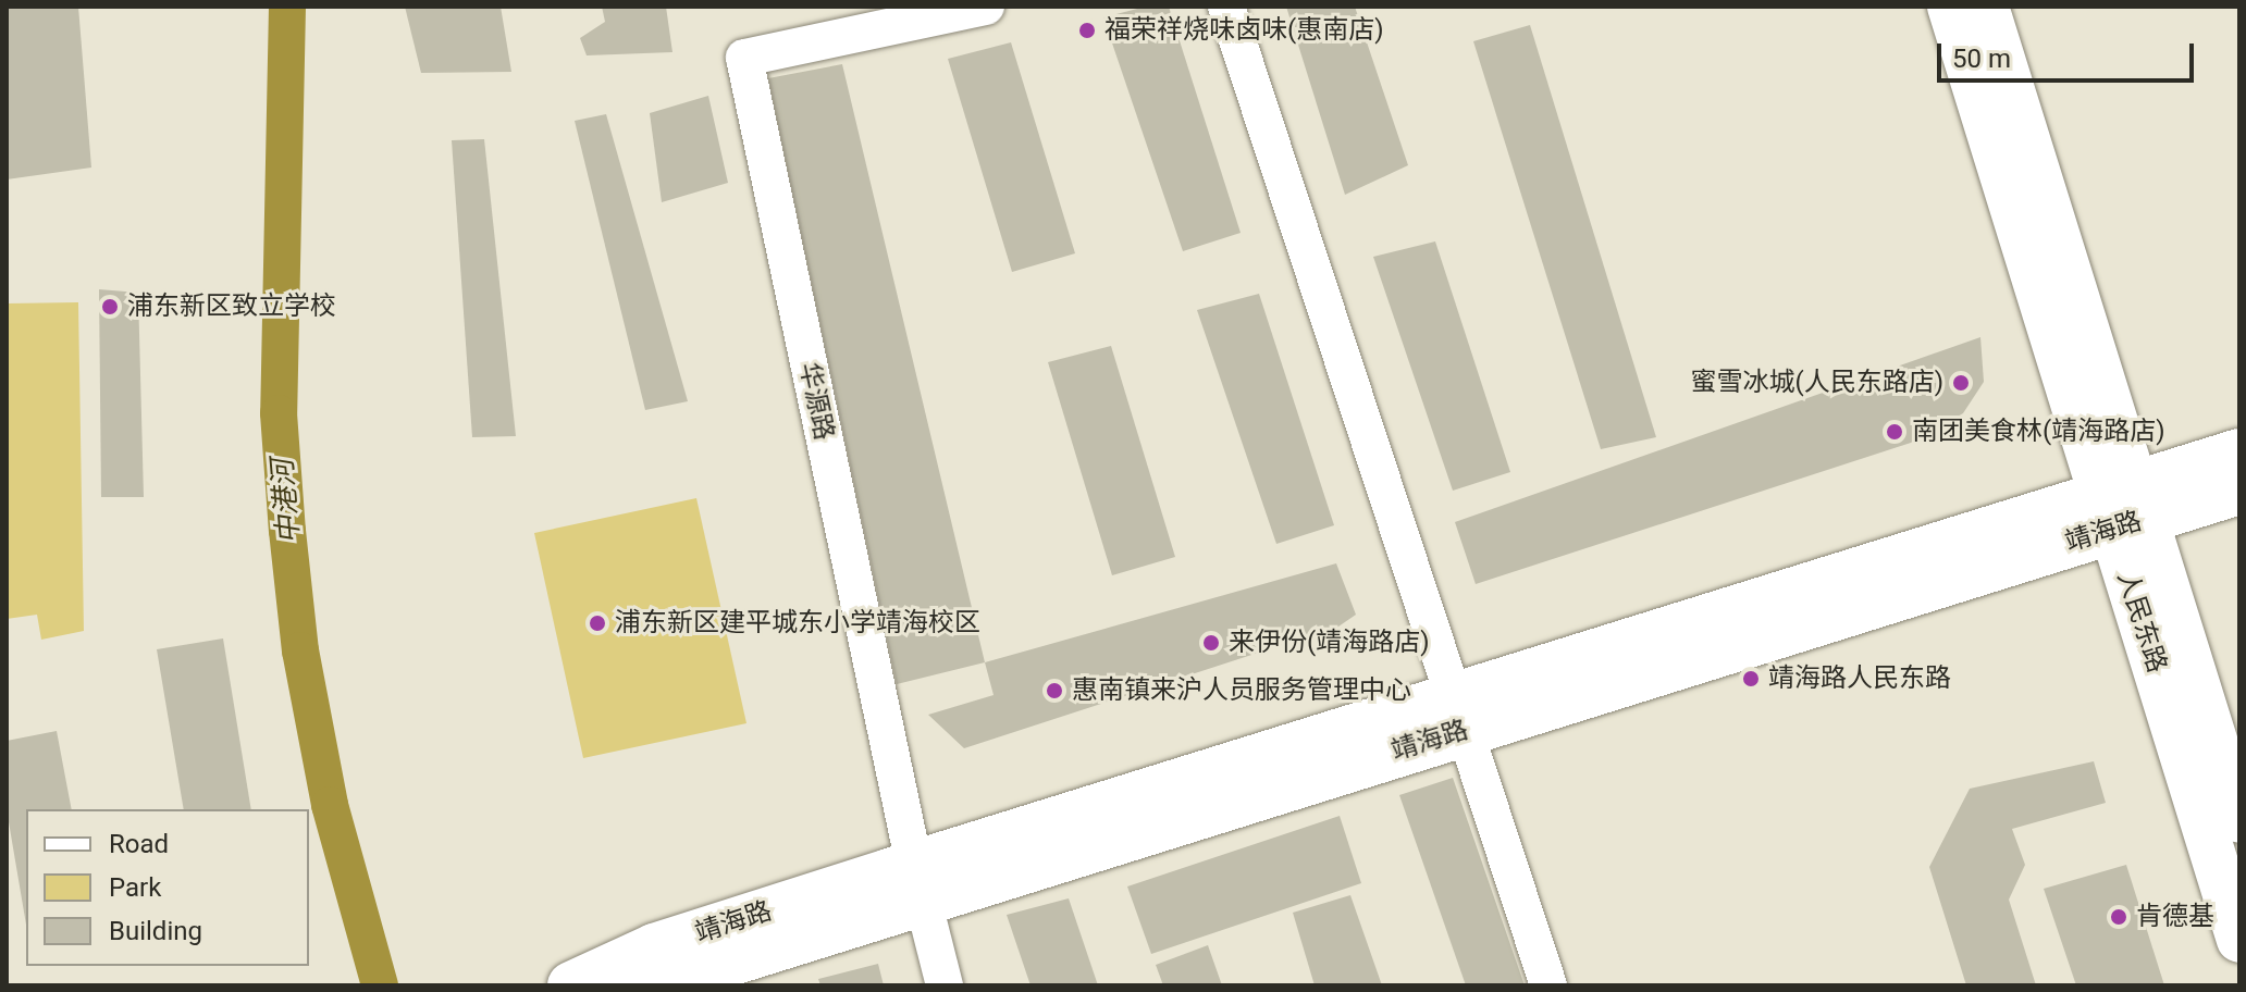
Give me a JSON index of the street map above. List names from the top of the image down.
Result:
{
  "streets": {
    "main road": ["靖海路"],
    "street": ["华源路", "人民东路"]
  },
  "crossings": [
    ["华源路", "靖海路"],
    ["靖海路", "人民东路"]
  ],
  "water": ["中港河"],
  "places": [
    "福荣祥烧味卤味(惠南店)",
    "浦东新区致立学校",
    "蜜雪冰城(人民东路店)",
    "南团美食林(靖海路店)",
    "浦东新区建平城东小学靖海校区",
    "来伊份(靖海路店)",
    "靖海路人民东路",
    "惠南镇来沪人员服务管理中心",
    "肯德基"
  ],
  "legend": ["Road", "Park", "Building"],
  "scale_bar": "50 m"
}
